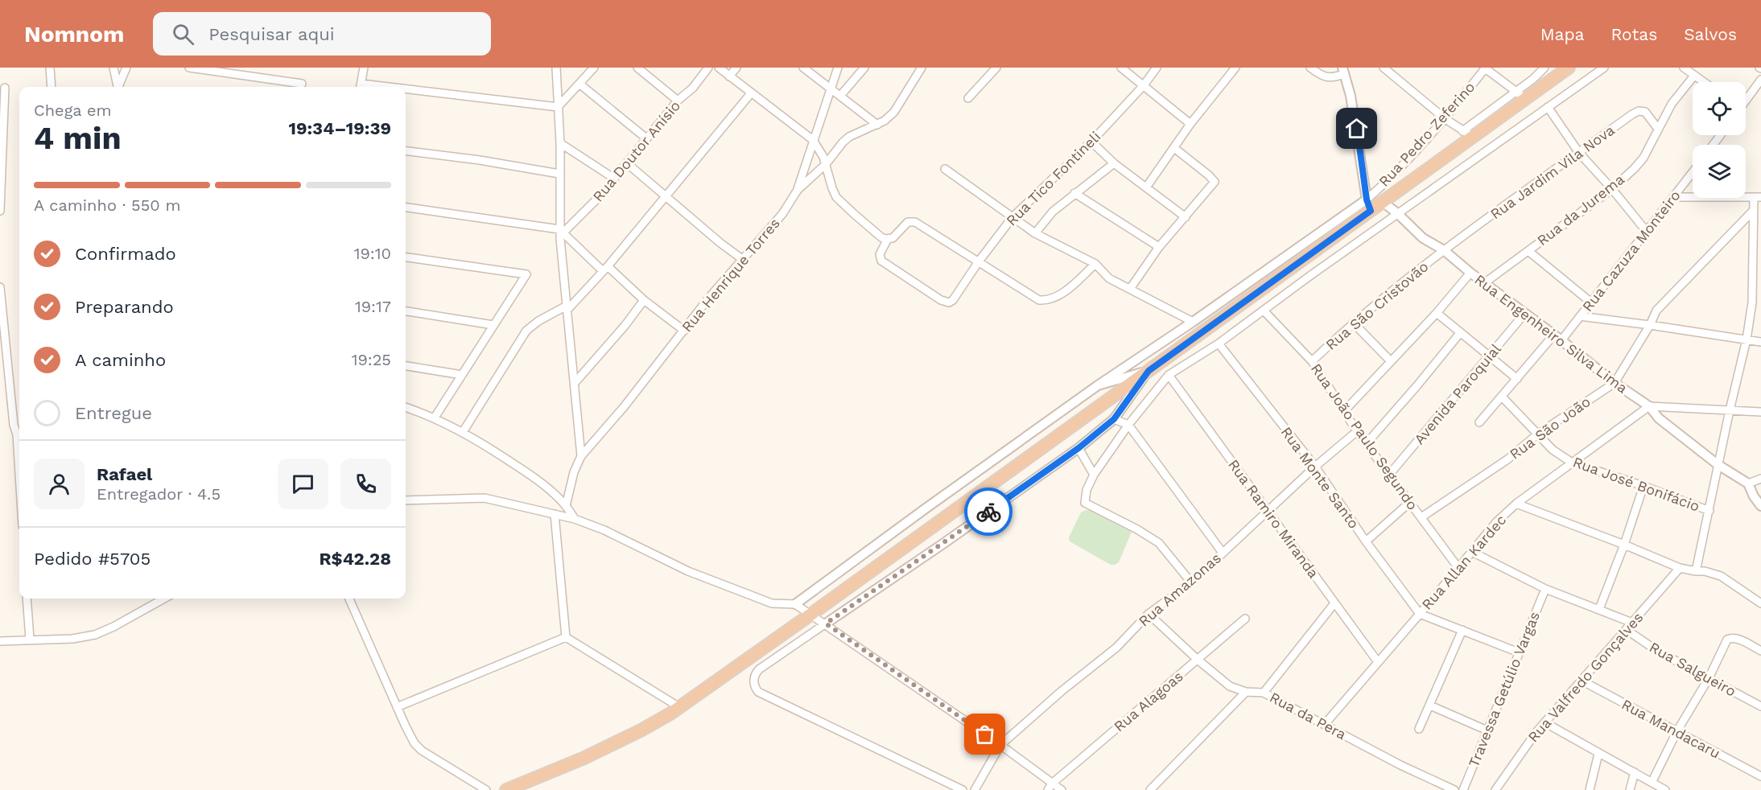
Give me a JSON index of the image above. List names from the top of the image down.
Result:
{
  "streets": {
    "street": [
      "Rua Pedro Zeferino",
      "Rua Doutor Anísio",
      "Rua Jardim Vila Nova",
      "Rua Tico Fontineli",
      "Rua da Jurema",
      "Rua Cazuza Monteiro",
      "Rua Henrique Torres",
      "Rua São Cristovão",
      "Rua Engenheiro Silva Lima",
      "Avenida Paroquial",
      "Rua São João",
      "Rua João Paulo Segundo",
      "Rua Monte Santo",
      "Rua José Bonifácio",
      "Rua Ramiro Miranda",
      "Rua Allan Kardec",
      "Rua Amazonas",
      "Rua Salgueiro",
      "Rua Valfredo Gonçalves",
      "Travessa Getúlio Vargas",
      "Rua Alagoas",
      "Rua da Pera",
      "Rua Mandacaru"
    ]
  },
  "crossings": [
    ["Rua Jardim Vila Nova", "Rua da Jurema"],
    ["Rua Jardim Vila Nova", "Rua São Cristovão"],
    ["Rua Jardim Vila Nova", "Rua Engenheiro Silva Lima"],
    ["Rua da Jurema", "Rua Engenheiro Silva Lima"],
    ["Rua Cazuza Monteiro", "Rua Engenheiro Silva Lima"],
    ["Rua São Cristovão", "Rua Engenheiro Silva Lima"],
    ["Rua São Cristovão", "Rua João Paulo Segundo"],
    ["Rua Engenheiro Silva Lima", "Avenida Paroquial"],
    ["Rua Engenheiro Silva Lima", "Rua São João"],
    ["Rua Engenheiro Silva Lima", "Rua Allan Kardec"],
    ["Avenida Paroquial", "Rua João Paulo Segundo"],
    ["Rua São João", "Rua João Paulo Segundo"],
    ["Rua São João", "Rua José Bonifácio"],
    ["Rua João Paulo Segundo", "Rua Allan Kardec"],
    ["Rua João Paulo Segundo", "Rua Amazonas"],
    ["Rua Monte Santo", "Rua Allan Kardec"],
    ["Rua Monte Santo", "Rua Amazonas"],
    ["Rua José Bonifácio", "Rua Allan Kardec"],
    ["Rua Ramiro Miranda", "Rua Allan Kardec"],
    ["Rua Ramiro Miranda", "Rua Amazonas"],
    ["Rua Allan Kardec", "Rua da Pera"],
    ["Rua Amazonas", "Rua da Pera"],
    ["Rua Salgueiro", "Rua Valfredo Gonçalves"],
    ["Rua Valfredo Gonçalves", "Rua Mandacaru"],
    ["Rua Alagoas", "Rua da Pera"]
  ],
  "page": {
    "header": "Nomnom",
    "search": "Pesquisar aqui",
    "nav": ["Mapa", "Rotas", "Salvos"],
    "heading": ["4 min", "Chega em", "19:34–19:39"],
    "panel": [
      "Rafael",
      "Entregador · 4.5",
      "Pedido #5705",
      "R$42.28"
    ],
    "bar": "A caminho · 550 m",
    "list": [
      ["Confirmado", "19:10"],
      ["Preparando", "19:17"],
      ["A caminho", "19:25"],
      "Entregue"
    ]
  }
}
